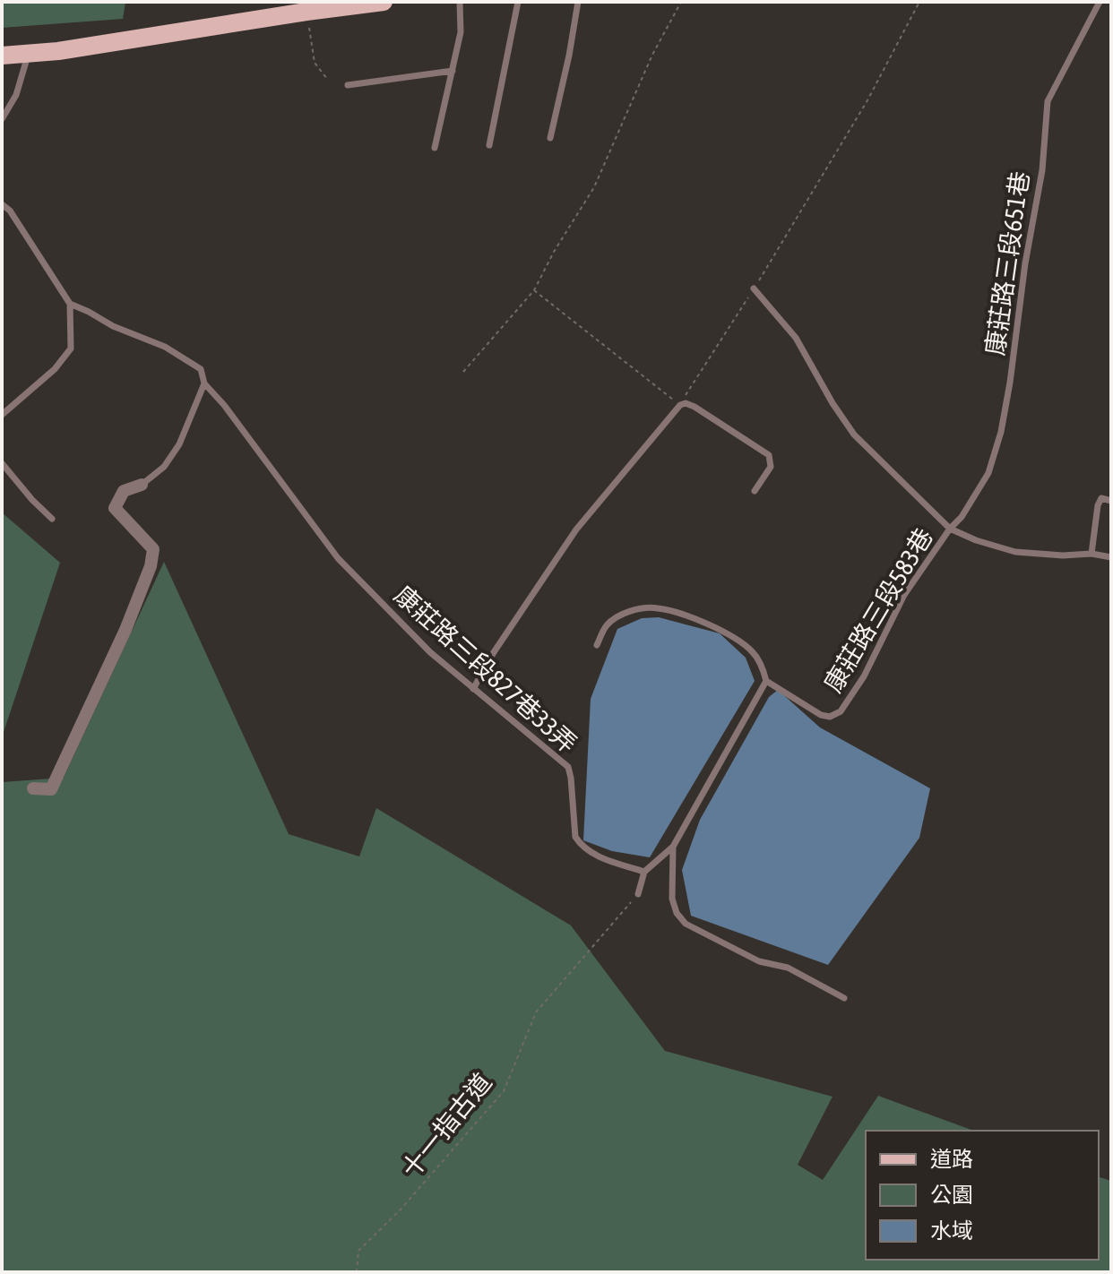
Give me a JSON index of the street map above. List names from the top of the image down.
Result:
{
  "streets": {
    "lane": ["康莊路三段651巷", "康莊路三段583巷", "康莊路三段827巷33弄"],
    "path": ["十一指古道"]
  },
  "crossings": [
    ["康莊路三段651巷", "康莊路三段583巷"]
  ],
  "legend": ["道路", "公園", "水域"]
}
